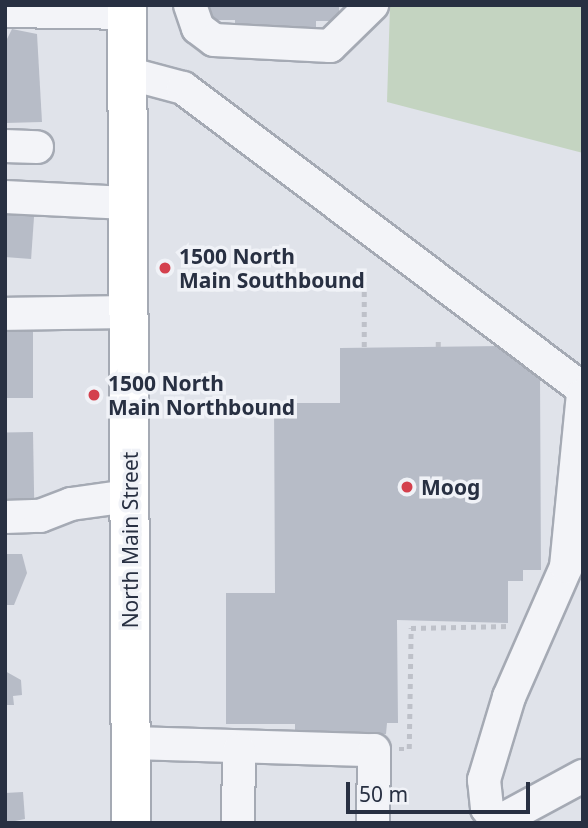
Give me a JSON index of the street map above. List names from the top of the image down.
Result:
{
  "streets": {
    "main road": ["North Main Street"]
  },
  "places": ["1500 North Main Southbound", "1500 North Main Northbound", "Moog"],
  "scale_bar": "50 m"
}
